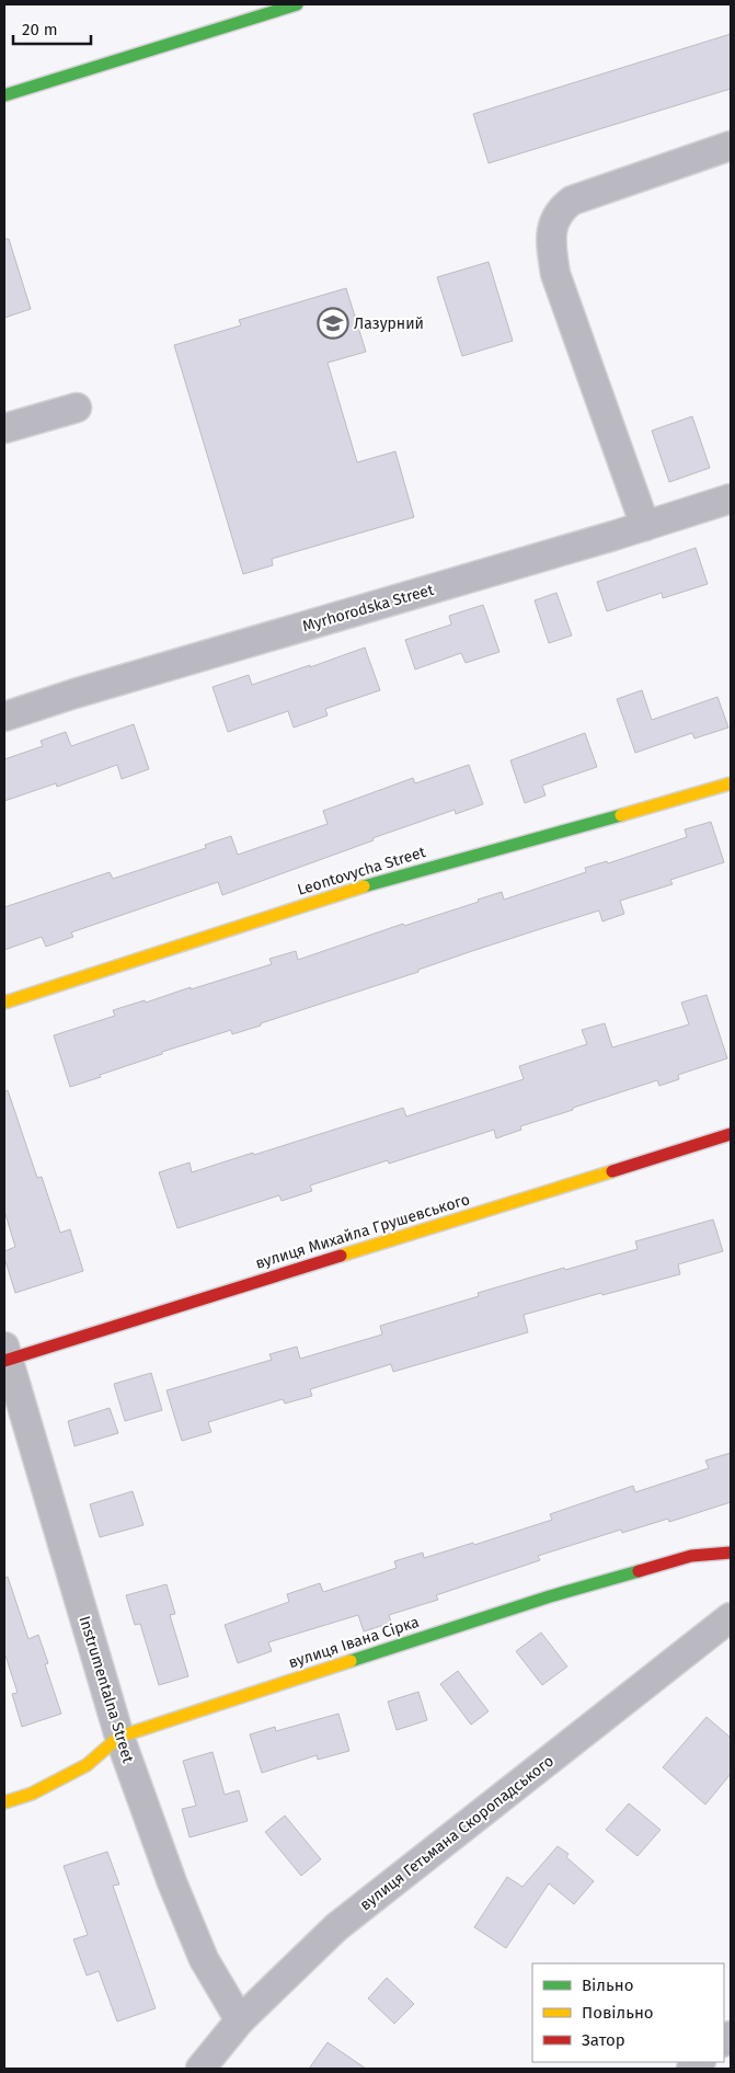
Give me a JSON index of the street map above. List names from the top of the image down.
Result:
{
  "streets": {
    "street": [
      "Myrhorodska Street",
      "Leontovycha Street",
      "вулиця Михайла Грушевського",
      "вулиця Івана Сірка",
      "Instrumentalna Street",
      "вулиця Гетьмана Скоропадського"
    ]
  },
  "crossings": [
    ["вулиця Михайла Грушевського", "Instrumentalna Street"],
    ["вулиця Івана Сірка", "Instrumentalna Street"],
    ["Instrumentalna Street", "вулиця Гетьмана Скоропадського"]
  ],
  "places": {
    "school or university": ["Лазурний"]
  },
  "legend": ["Вільно", "Повільно", "Затор"],
  "scale_bar": "20 m"
}
